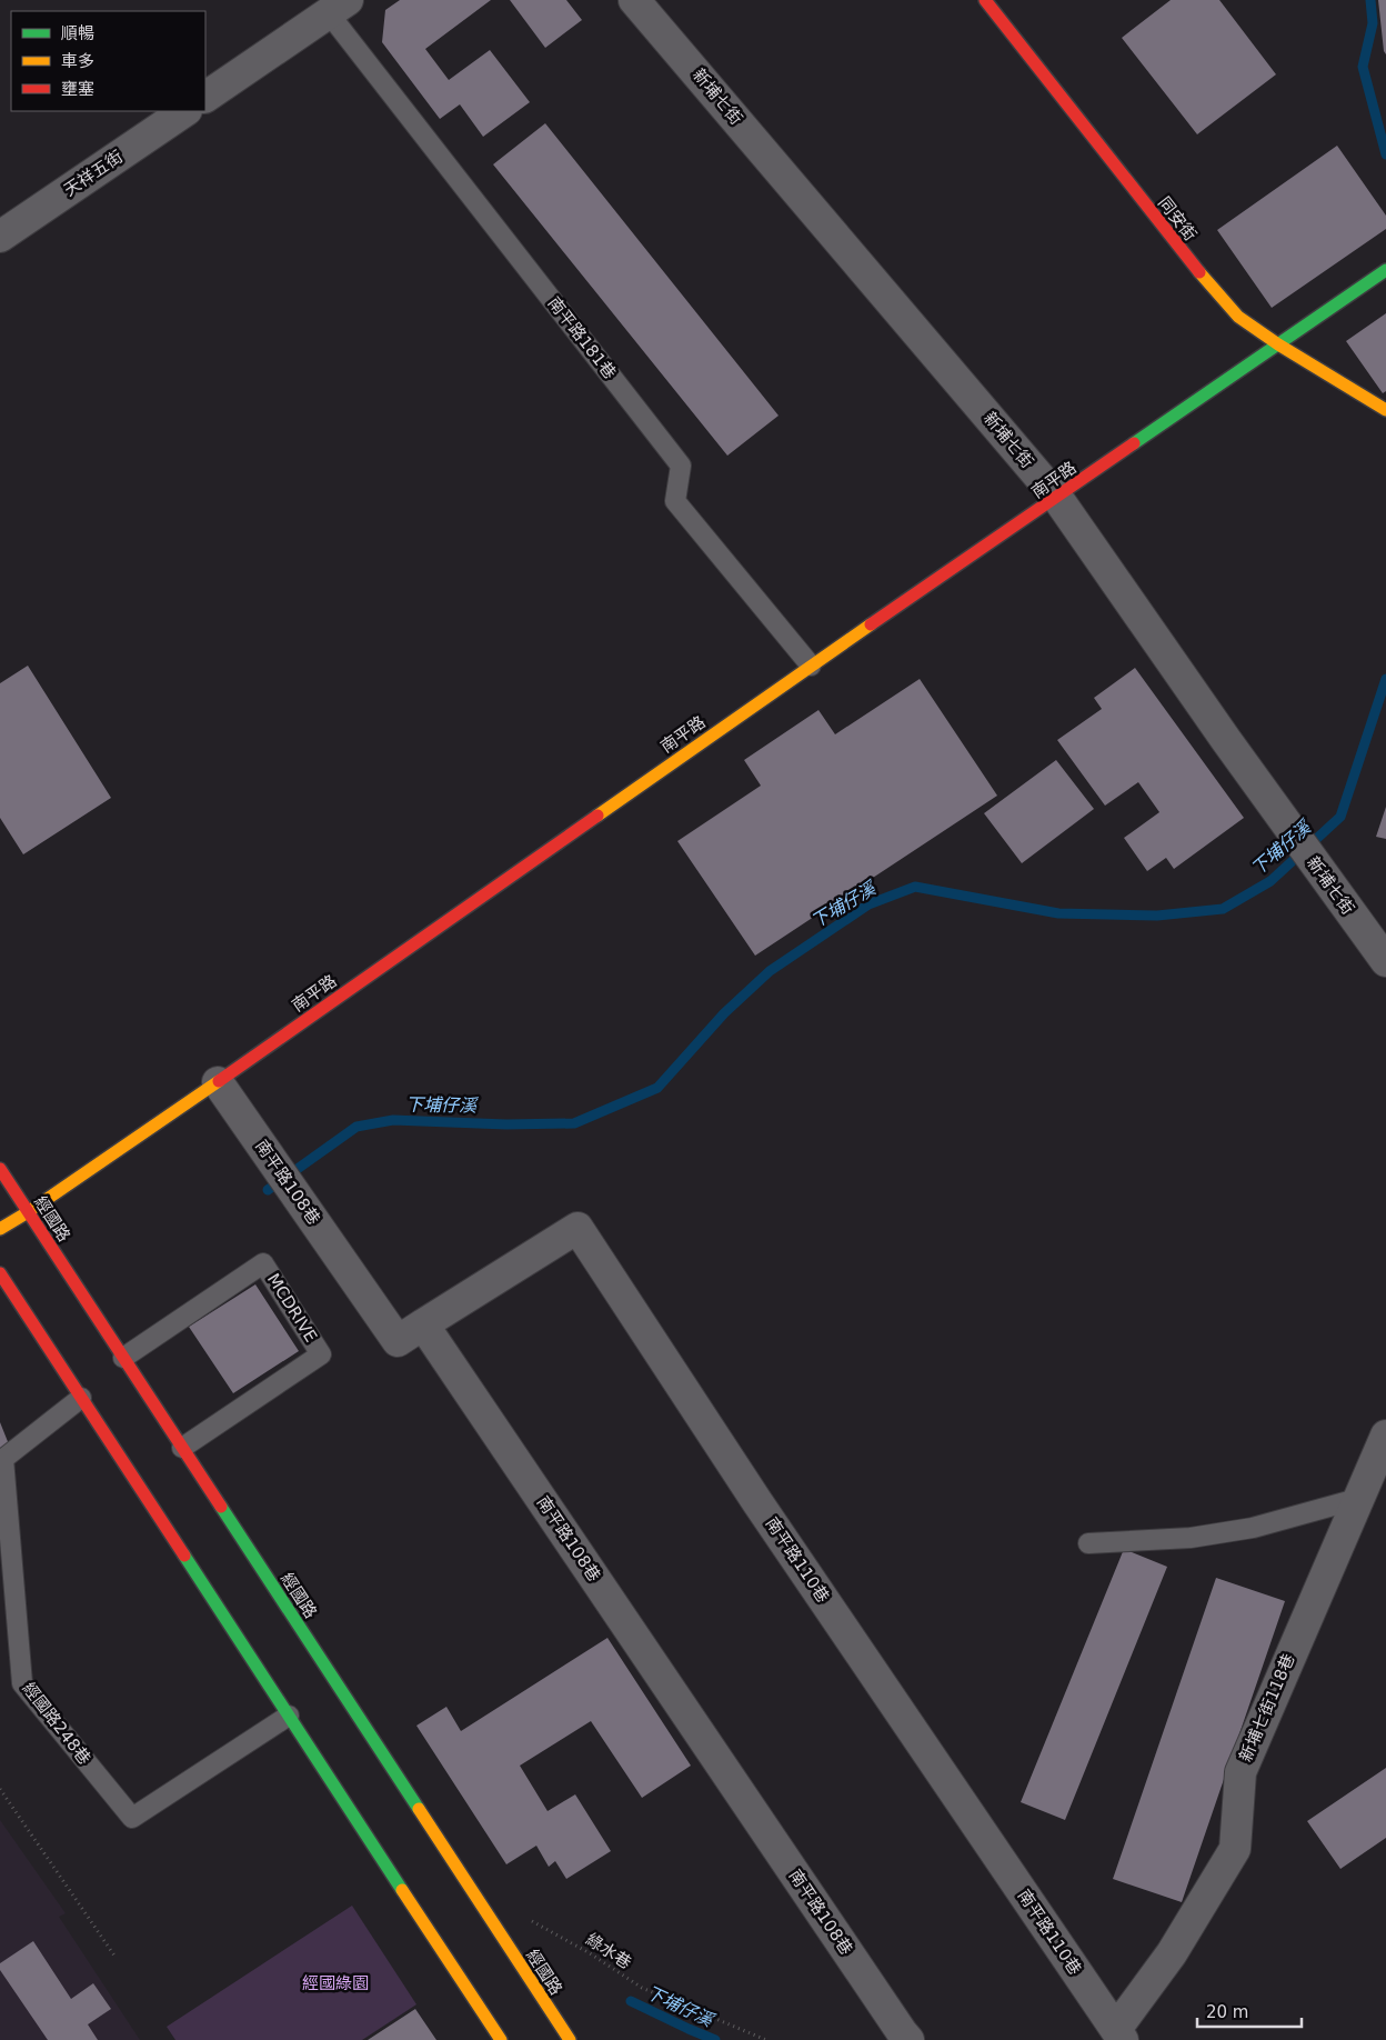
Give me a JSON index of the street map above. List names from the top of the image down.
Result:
{
  "streets": {
    "street": [
      "新埔七街",
      "天祥五街",
      "同安街",
      "南平路",
      "南平路108巷",
      "經國路",
      "南平路110巷",
      "新埔七街118巷"
    ],
    "lane": ["南平路181巷", "MCDRIVE", "經國路248巷"],
    "path": ["綠水巷"]
  },
  "crossings": [
    ["新埔七街", "南平路"],
    ["同安街", "南平路"],
    ["南平路181巷", "南平路"],
    ["南平路", "南平路108巷"],
    ["南平路", "經國路"],
    ["南平路108巷", "南平路110巷"],
    ["經國路", "MCDRIVE"],
    ["南平路110巷", "新埔七街118巷"]
  ],
  "water": ["下埔仔溪"],
  "parks": ["經國綠園"],
  "legend": ["順暢", "車多", "壅塞"],
  "scale_bar": "20 m"
}
